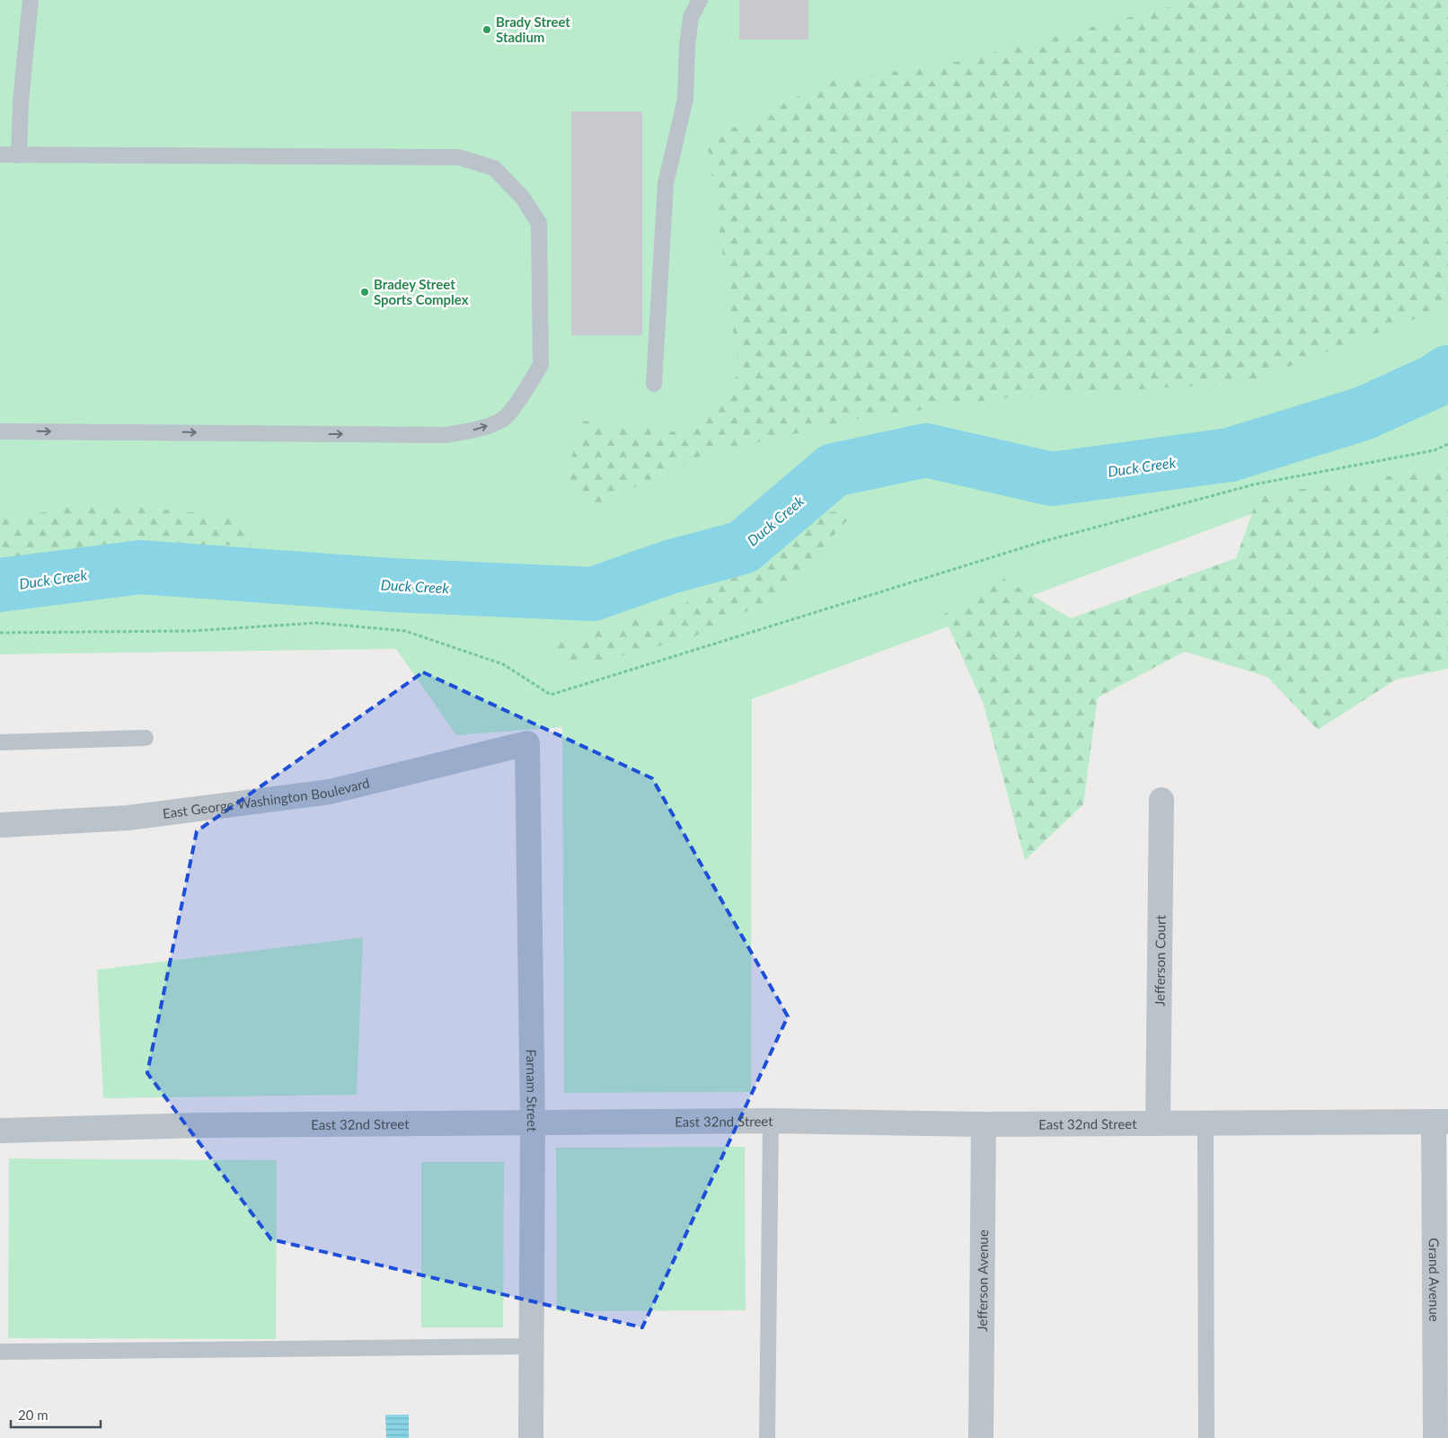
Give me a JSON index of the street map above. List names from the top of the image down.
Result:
{
  "streets": {
    "street": [
      "East George Washington Boulevard",
      "Jefferson Court",
      "Farnam Street",
      "East 32nd Street",
      "Grand Avenue",
      "Jefferson Avenue"
    ]
  },
  "crossings": [
    ["East George Washington Boulevard", "Farnam Street"],
    ["Jefferson Court", "East 32nd Street"],
    ["Farnam Street", "East 32nd Street"],
    ["East 32nd Street", "Grand Avenue"],
    ["East 32nd Street", "Jefferson Avenue"]
  ],
  "water": ["Duck Creek"],
  "places": ["Brady Street Stadium", "Bradey Street Sports Complex"],
  "scale_bar": "20 m"
}
